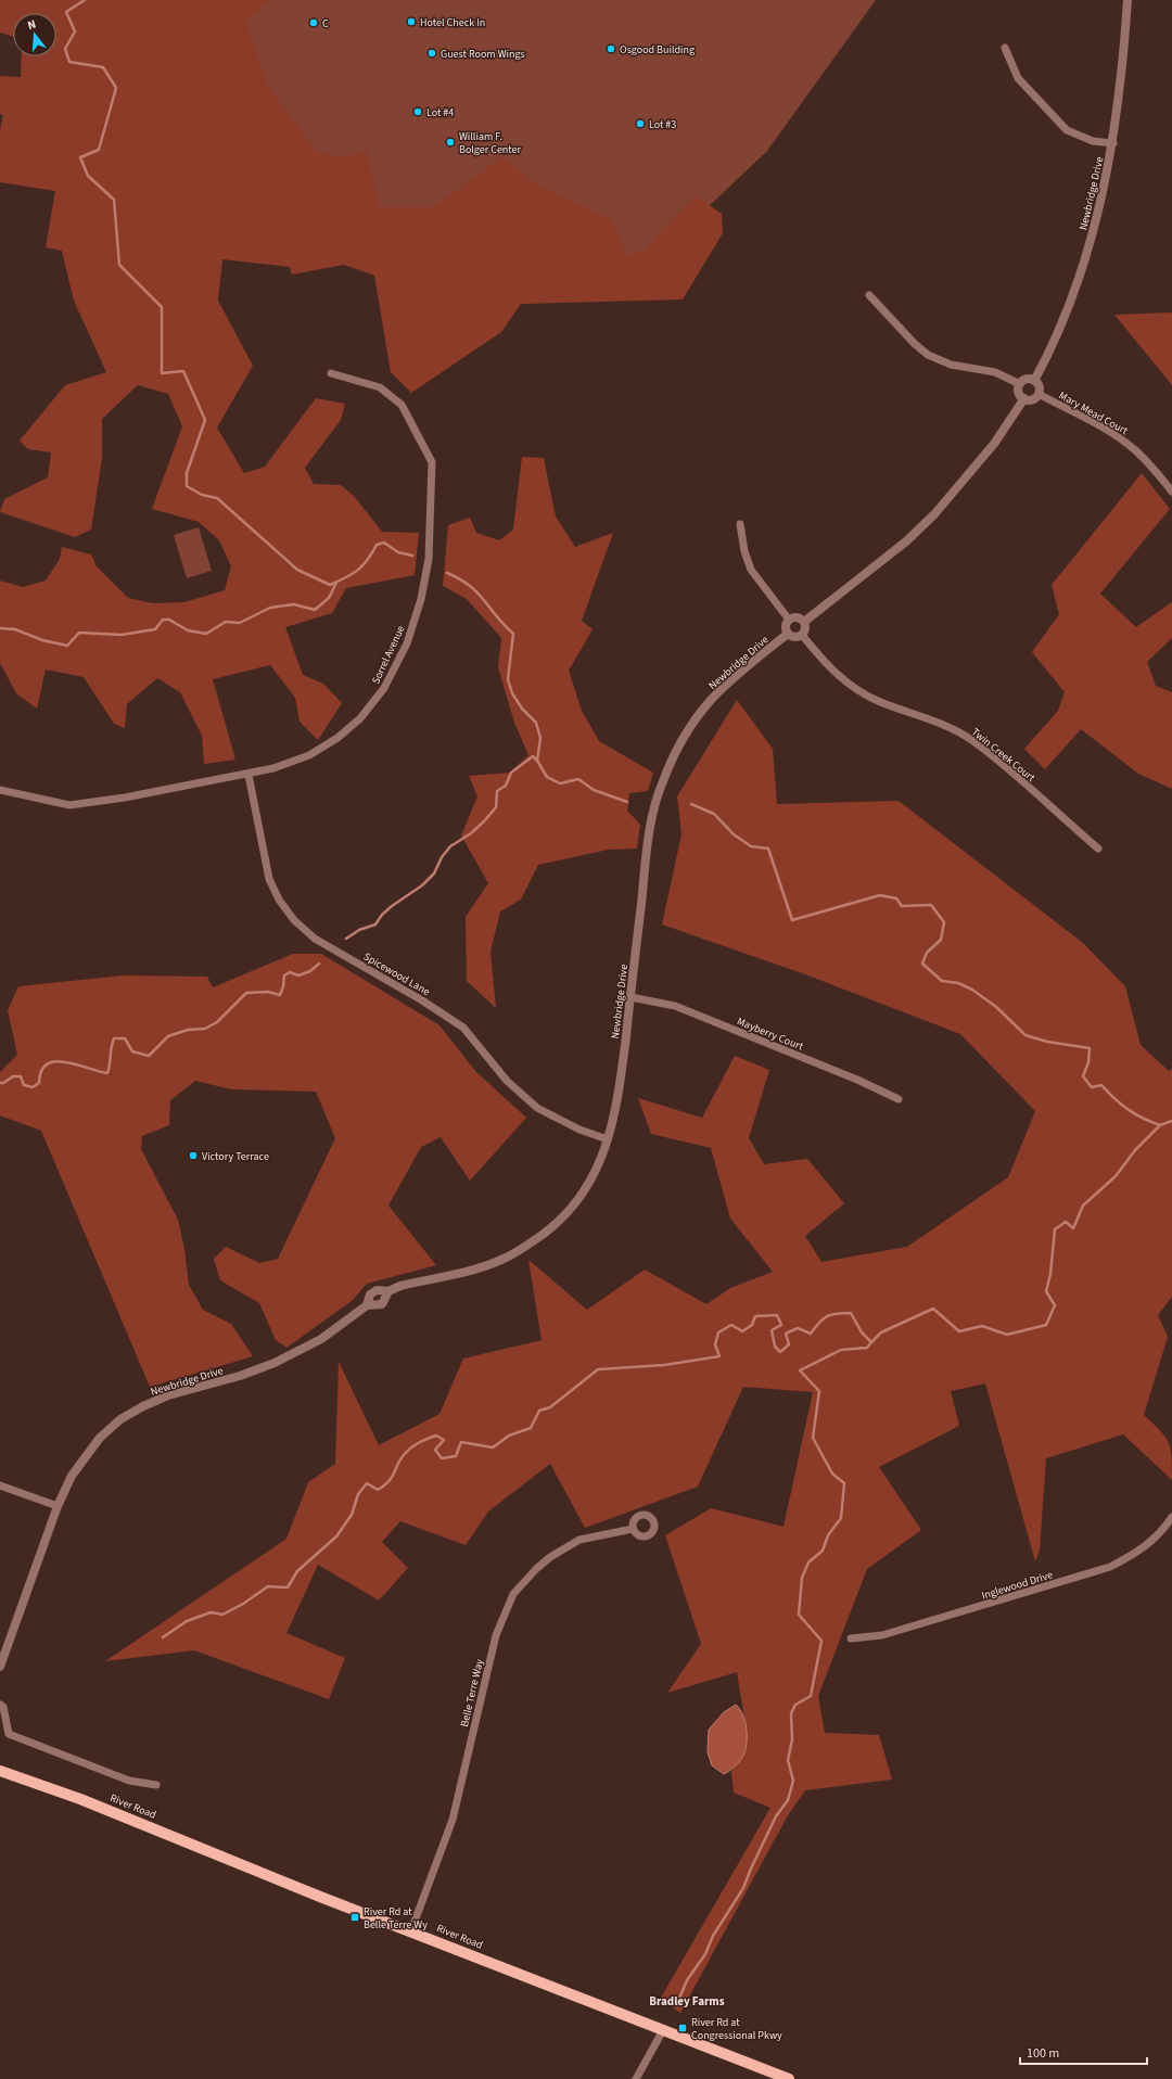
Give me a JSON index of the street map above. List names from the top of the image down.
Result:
{
  "streets": {
    "main road": ["River Road"],
    "street": [
      "Newbridge Drive",
      "Mary Mead Court",
      "Sorrel Avenue",
      "Twin Creek Court",
      "Spicewood Lane",
      "Mayberry Court",
      "Inglewood Drive",
      "Belle Terre Way"
    ]
  },
  "crossings": [
    ["Newbridge Drive", "Mary Mead Court"],
    ["Newbridge Drive", "Twin Creek Court"],
    ["Newbridge Drive", "Spicewood Lane"],
    ["Newbridge Drive", "Mayberry Court"],
    ["Sorrel Avenue", "Spicewood Lane"],
    ["Belle Terre Way", "River Road"]
  ],
  "districts": ["Bradley Farms"],
  "places": {
    "other": [
      "Hotel Check In",
      "C",
      "Osgood Building",
      "Guest Room Wings",
      "Lot #4",
      "Lot #3",
      "William F. Bolger Center",
      "Victory Terrace"
    ],
    "transit": ["River Rd at Belle Terre Wy", "River Rd at Congressional Pkwy"]
  },
  "scale_bar": "100 m",
  "north": "top"
}
